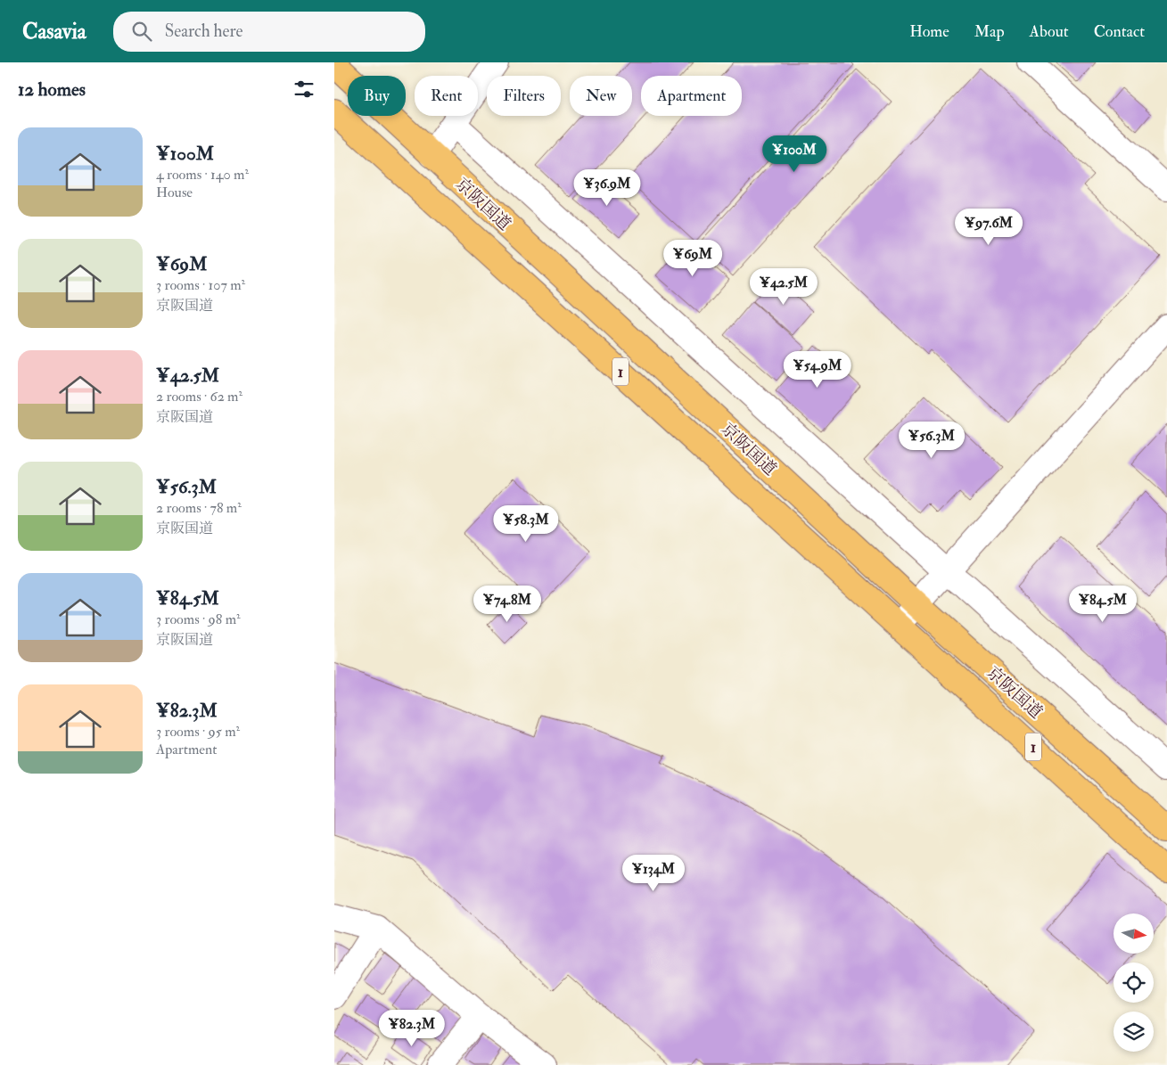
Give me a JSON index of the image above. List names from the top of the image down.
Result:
{
  "streets": {
    "highway": ["京阪国道", "1"]
  },
  "north": "right",
  "page": {
    "header": "Casavia",
    "search": "Search here",
    "nav": [
      "Home",
      "Map",
      "About",
      "Contact"
    ],
    "heading": "12 homes",
    "chip": [
      "Buy",
      "Rent",
      "Filters",
      "New",
      "Apartment"
    ],
    "list": [
      {
        "name": "¥100M",
        "note": "4 rooms · 140 m² · House"
      },
      {
        "name": "¥69M",
        "note": "3 rooms · 107 m² · 京阪国道"
      },
      {
        "name": "¥42.5M",
        "note": "2 rooms · 62 m² · 京阪国道"
      },
      {
        "name": "¥56.3M",
        "note": "2 rooms · 78 m² · 京阪国道"
      },
      {
        "name": "¥84.5M",
        "note": "3 rooms · 98 m² · 京阪国道"
      },
      {
        "name": "¥82.3M",
        "note": "3 rooms · 95 m² · Apartment"
      }
    ],
    "price": [
      "¥100M",
      "¥36.9M",
      "¥97.6M",
      "¥69M",
      "¥42.5M",
      "¥54.9M",
      "¥56.3M",
      "¥58.3M",
      "¥74.8M",
      "¥84.5M",
      "¥134M",
      "¥82.3M"
    ]
  }
}
